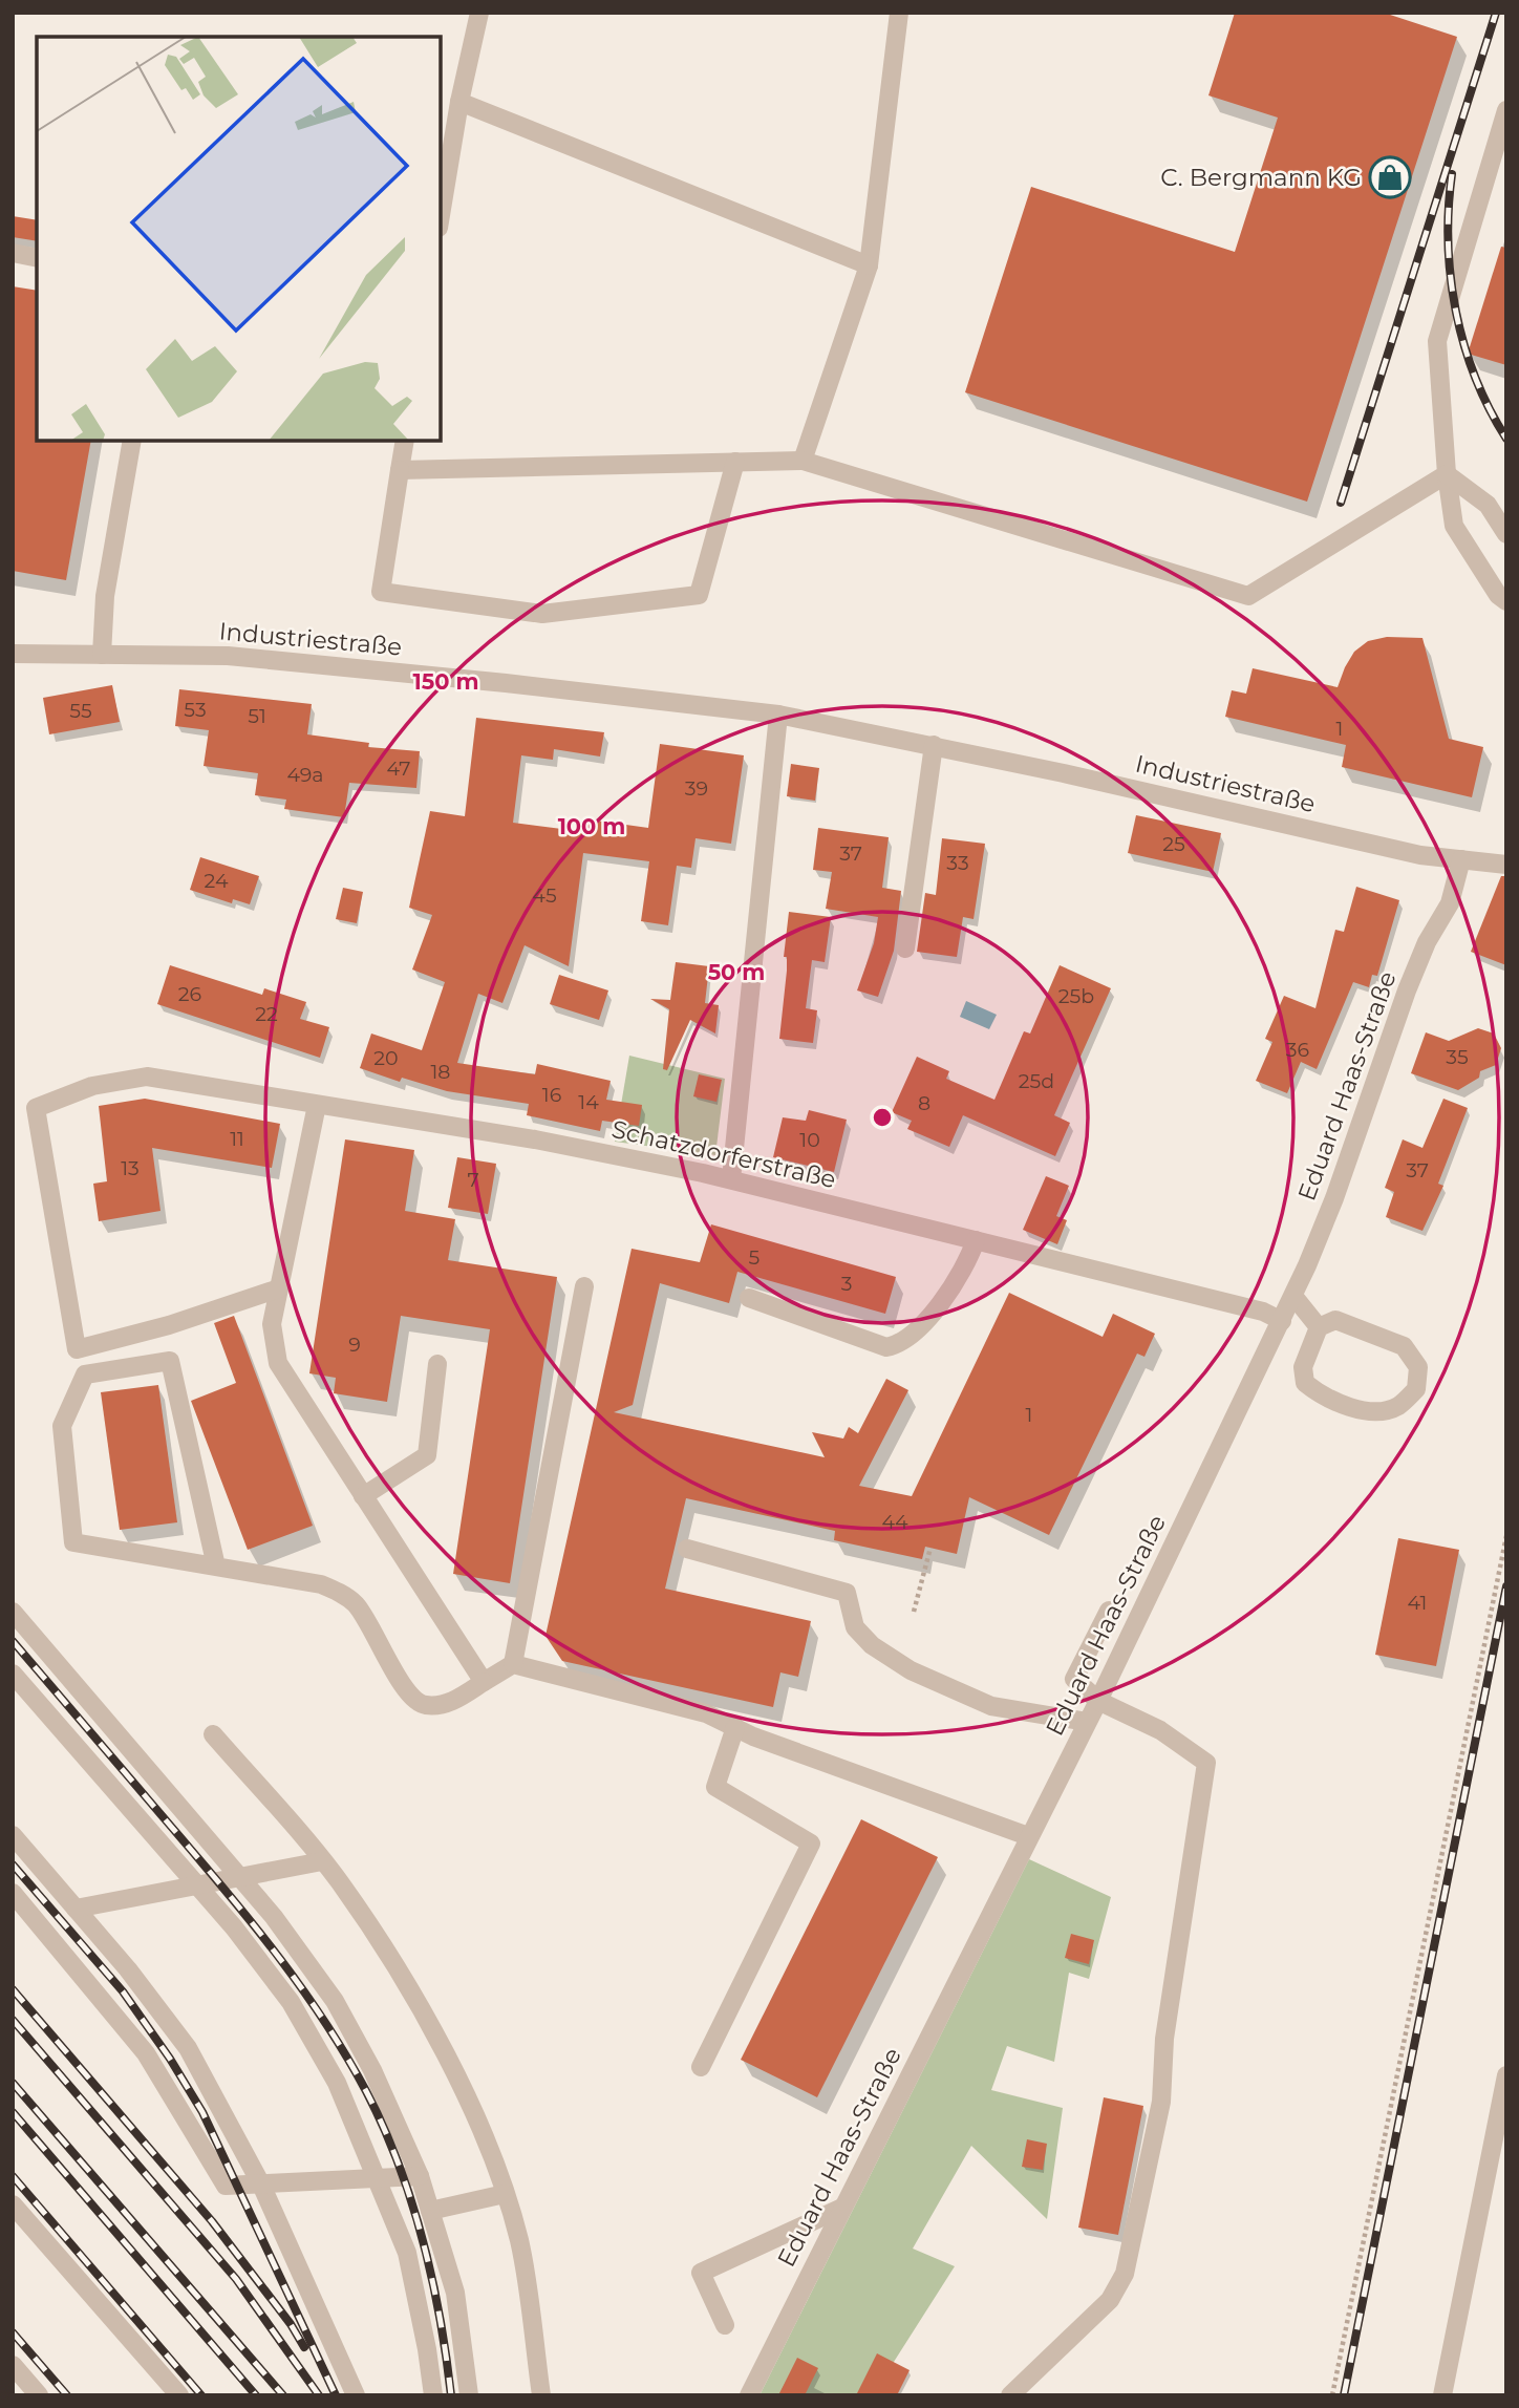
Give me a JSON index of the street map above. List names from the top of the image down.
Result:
{
  "streets": {
    "street": ["Industriestraße", "Eduard Haas-Straße", "Schatzdorferstraße"]
  },
  "crossings": [
    ["Industriestraße", "Eduard Haas-Straße"],
    ["Eduard Haas-Straße", "Schatzdorferstraße"]
  ],
  "places": {
    "shop": ["C. Bergmann KG"]
  },
  "house_numbers": [
    "53",
    "55",
    "51",
    "1",
    "47",
    "49a",
    "39",
    "25",
    "37",
    "33",
    "24",
    "45",
    "26",
    "25b",
    "22",
    "36",
    "35",
    "20",
    "18",
    "25d",
    "16",
    "14",
    "8",
    "11",
    "10",
    "13",
    "37",
    "7",
    "5",
    "3",
    "9",
    "1",
    "44",
    "41"
  ],
  "rings": ["150 m", "100 m", "50 m"]
}
